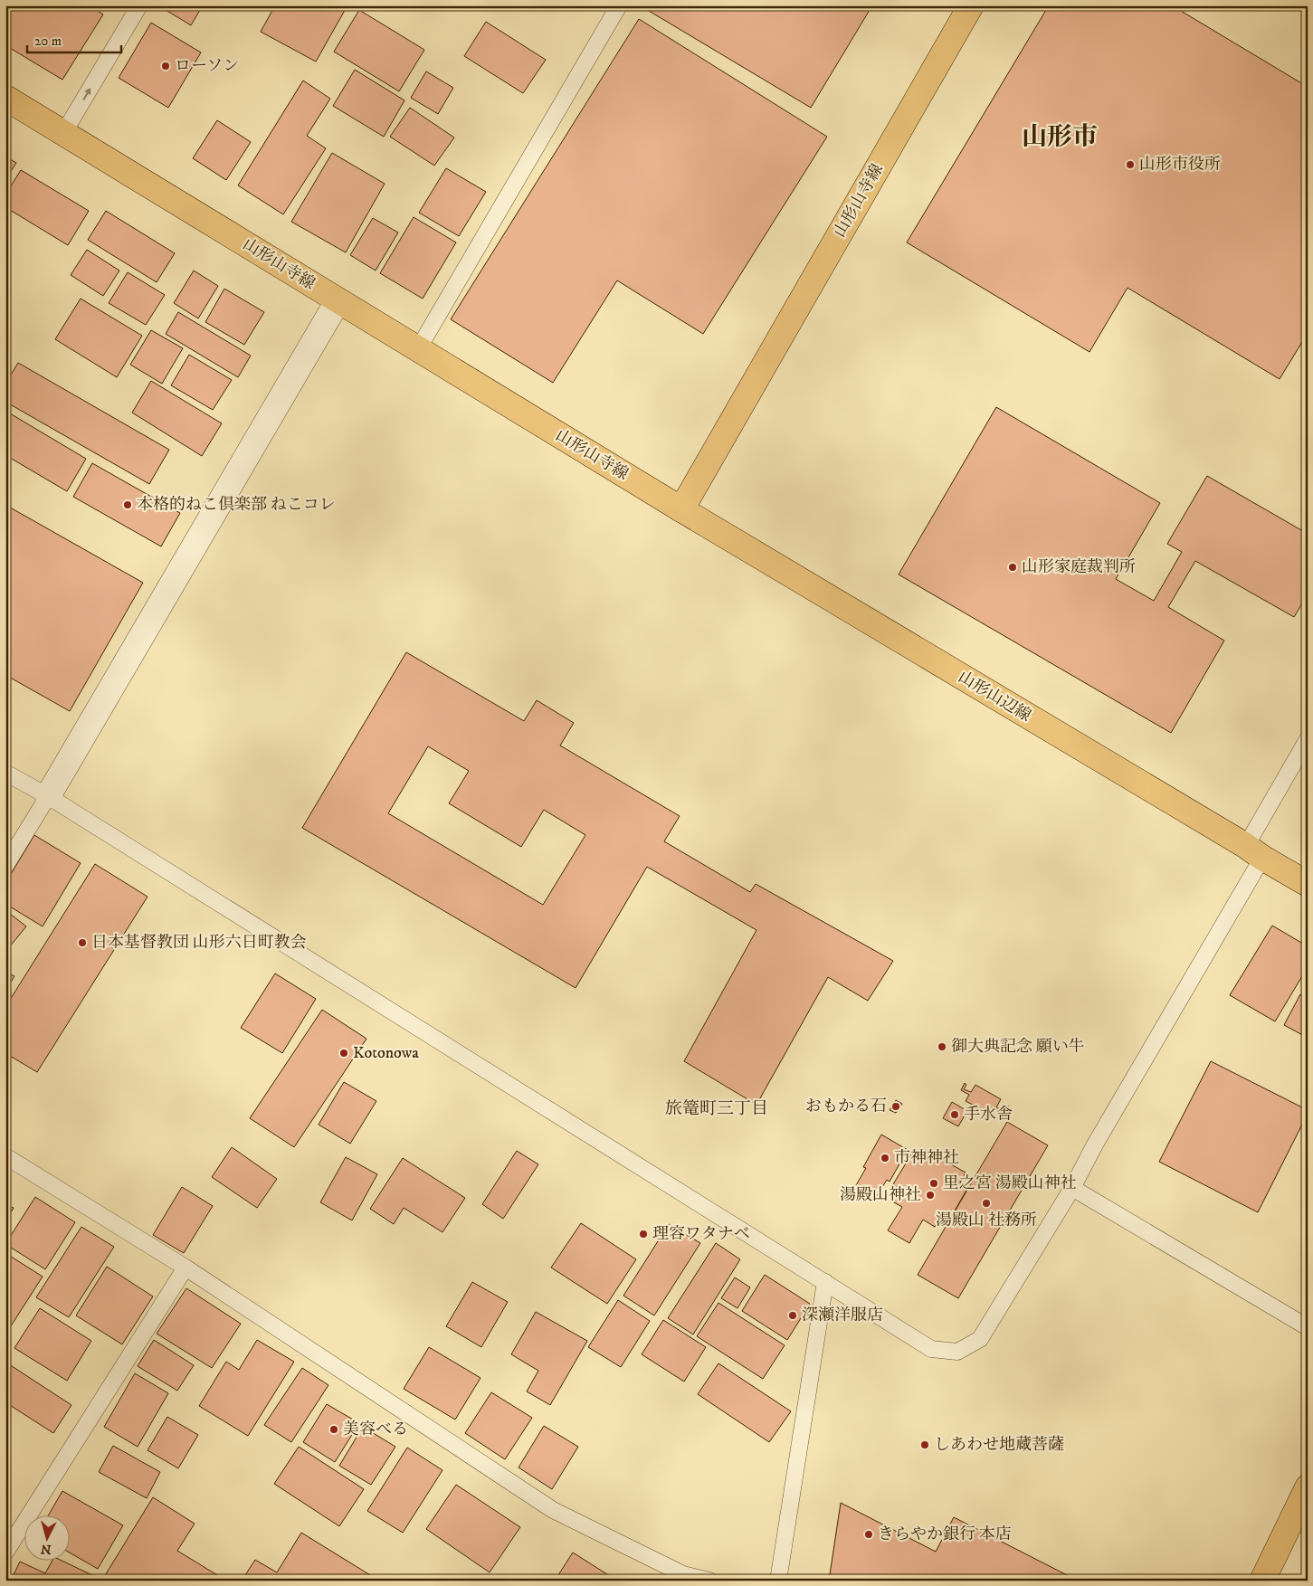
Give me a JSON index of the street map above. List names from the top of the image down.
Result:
{
  "streets": {
    "main road": ["山形山寺線", "山形山辺線"]
  },
  "crossings": [
    ["山形山寺線", "山形山辺線"]
  ],
  "districts": ["山形市", "旅篭町三丁目"],
  "places": [
    "ローソン",
    "山形市役所",
    "本格的ねこ倶楽部 ねこコレ",
    "山形家庭裁判所",
    "日本基督教団 山形六日町教会",
    "御大典記念 願い牛",
    "Kotonowa",
    "おもかる石",
    "手水舎",
    "市神神社",
    "里之宮 湯殿山神社",
    "湯殿山神社",
    "湯殿山 社務所",
    "理容ワタナベ",
    "深瀬洋服店",
    "美容べる",
    "しあわせ地蔵菩薩",
    "きらやか銀行 本店"
  ],
  "scale_bar": "20 m",
  "north": "bottom"
}
